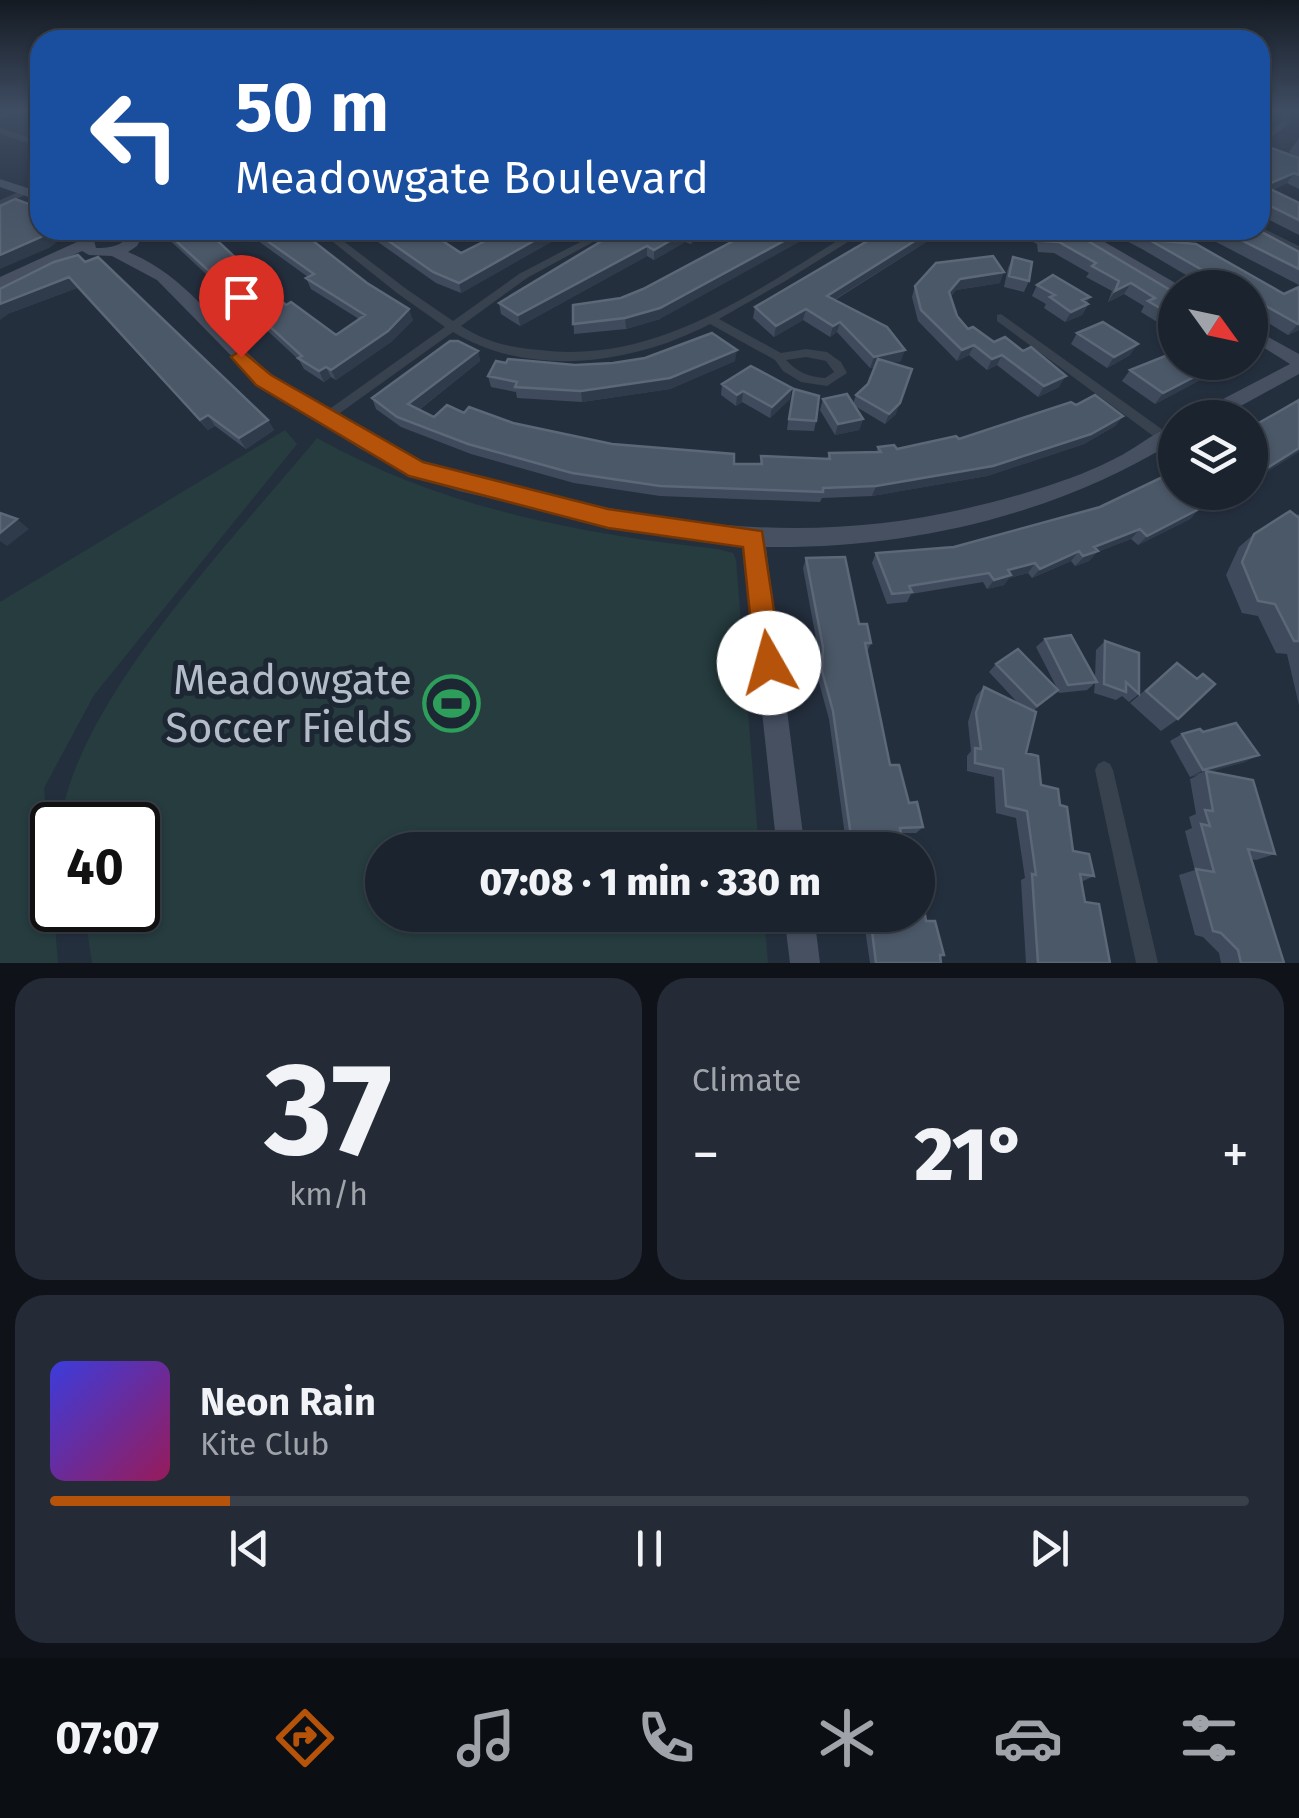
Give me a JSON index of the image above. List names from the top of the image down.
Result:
{
  "places": {
    "sports": ["Meadowgate Soccer Fields"]
  },
  "north": "bottom right",
  "page": {
    "turn": ["50 m", "Meadowgate Boulevard"],
    "limit": "40",
    "trip": "07:08 · 1 min · 330 m",
    "tile": [
      ["37", "km/h"],
      "Climate"
    ],
    "heat": ["−", "21°", "+"],
    "song": ["Neon Rain", "Kite Club"],
    "tabs": "07:07"
  }
}
